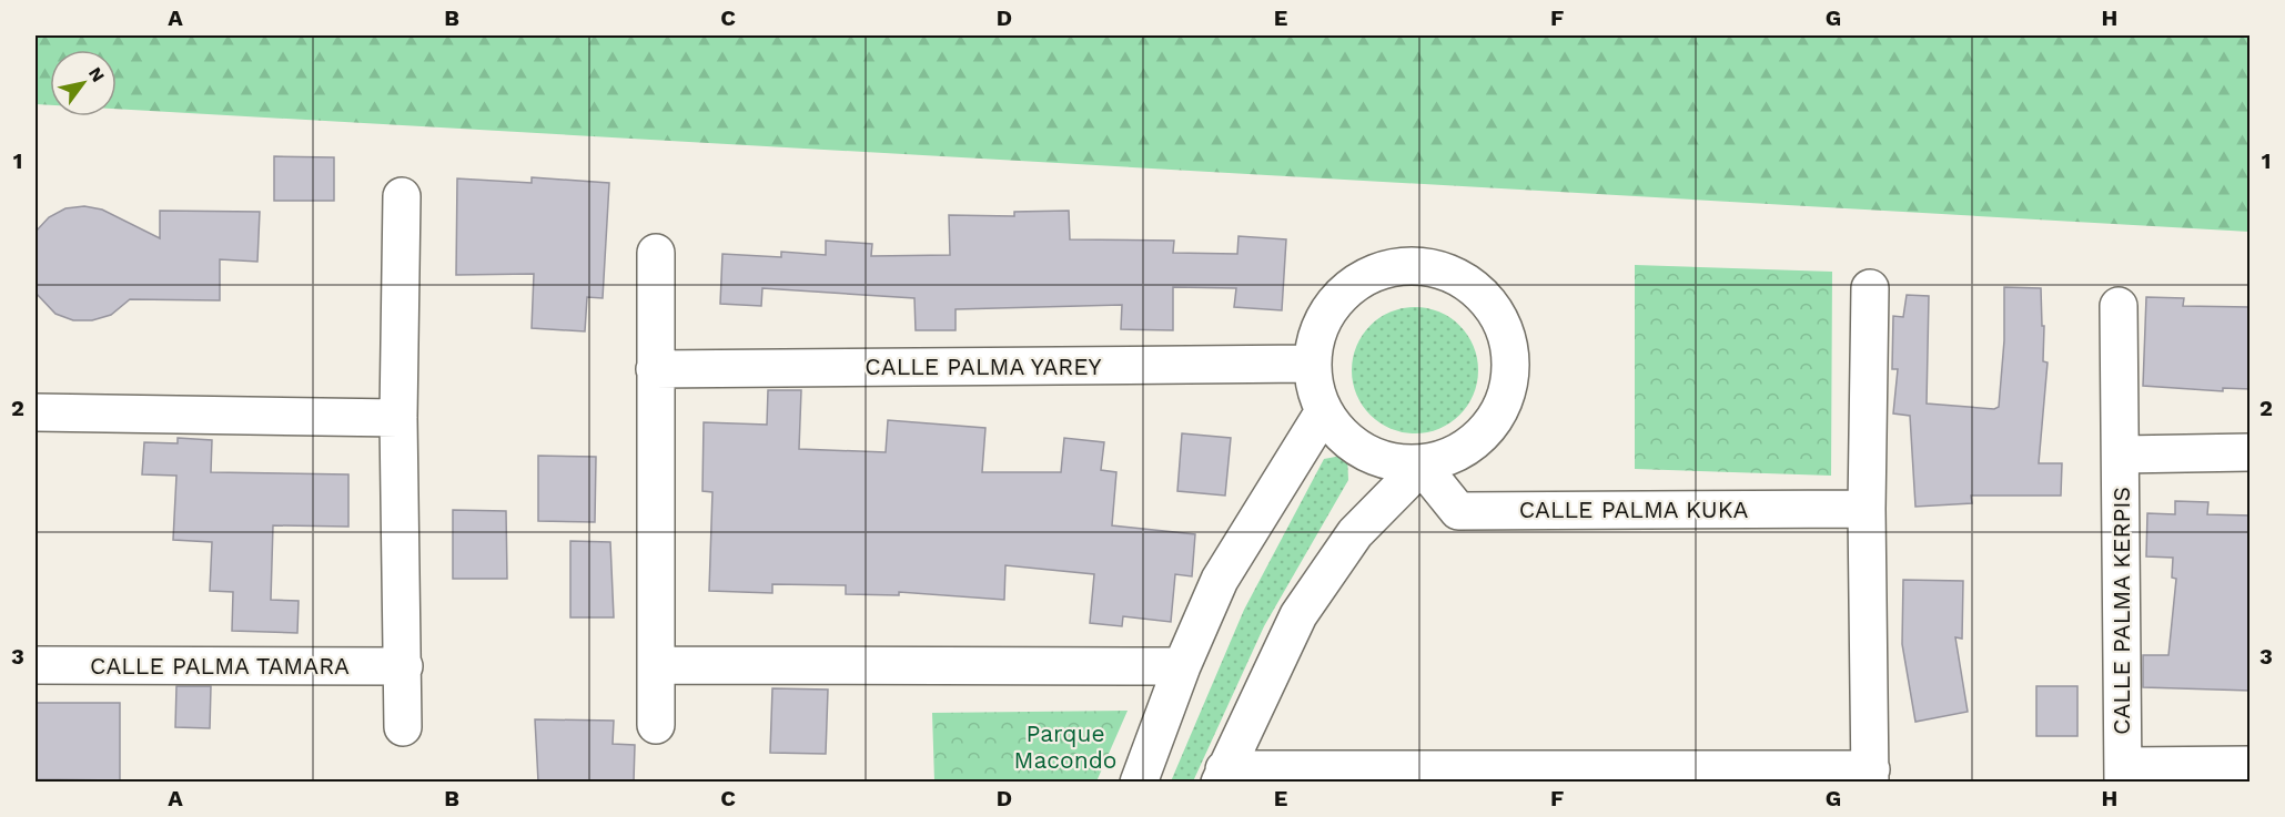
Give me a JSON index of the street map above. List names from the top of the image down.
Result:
{
  "streets": {
    "street": [
      "CALLE PALMA YAREY",
      "CALLE PALMA KUKA",
      "CALLE PALMA KERPIS",
      "CALLE PALMA TAMARA"
    ]
  },
  "crossings": [
    ["CALLE PALMA YAREY", "CALLE PALMA KUKA"]
  ],
  "parks": ["Parque Macondo"],
  "north": "top right",
  "grid": {
    "columns": [
      "A",
      "B",
      "C",
      "D",
      "E",
      "F",
      "G",
      "H"
    ],
    "rows": ["1", "2", "3"]
  }
}
